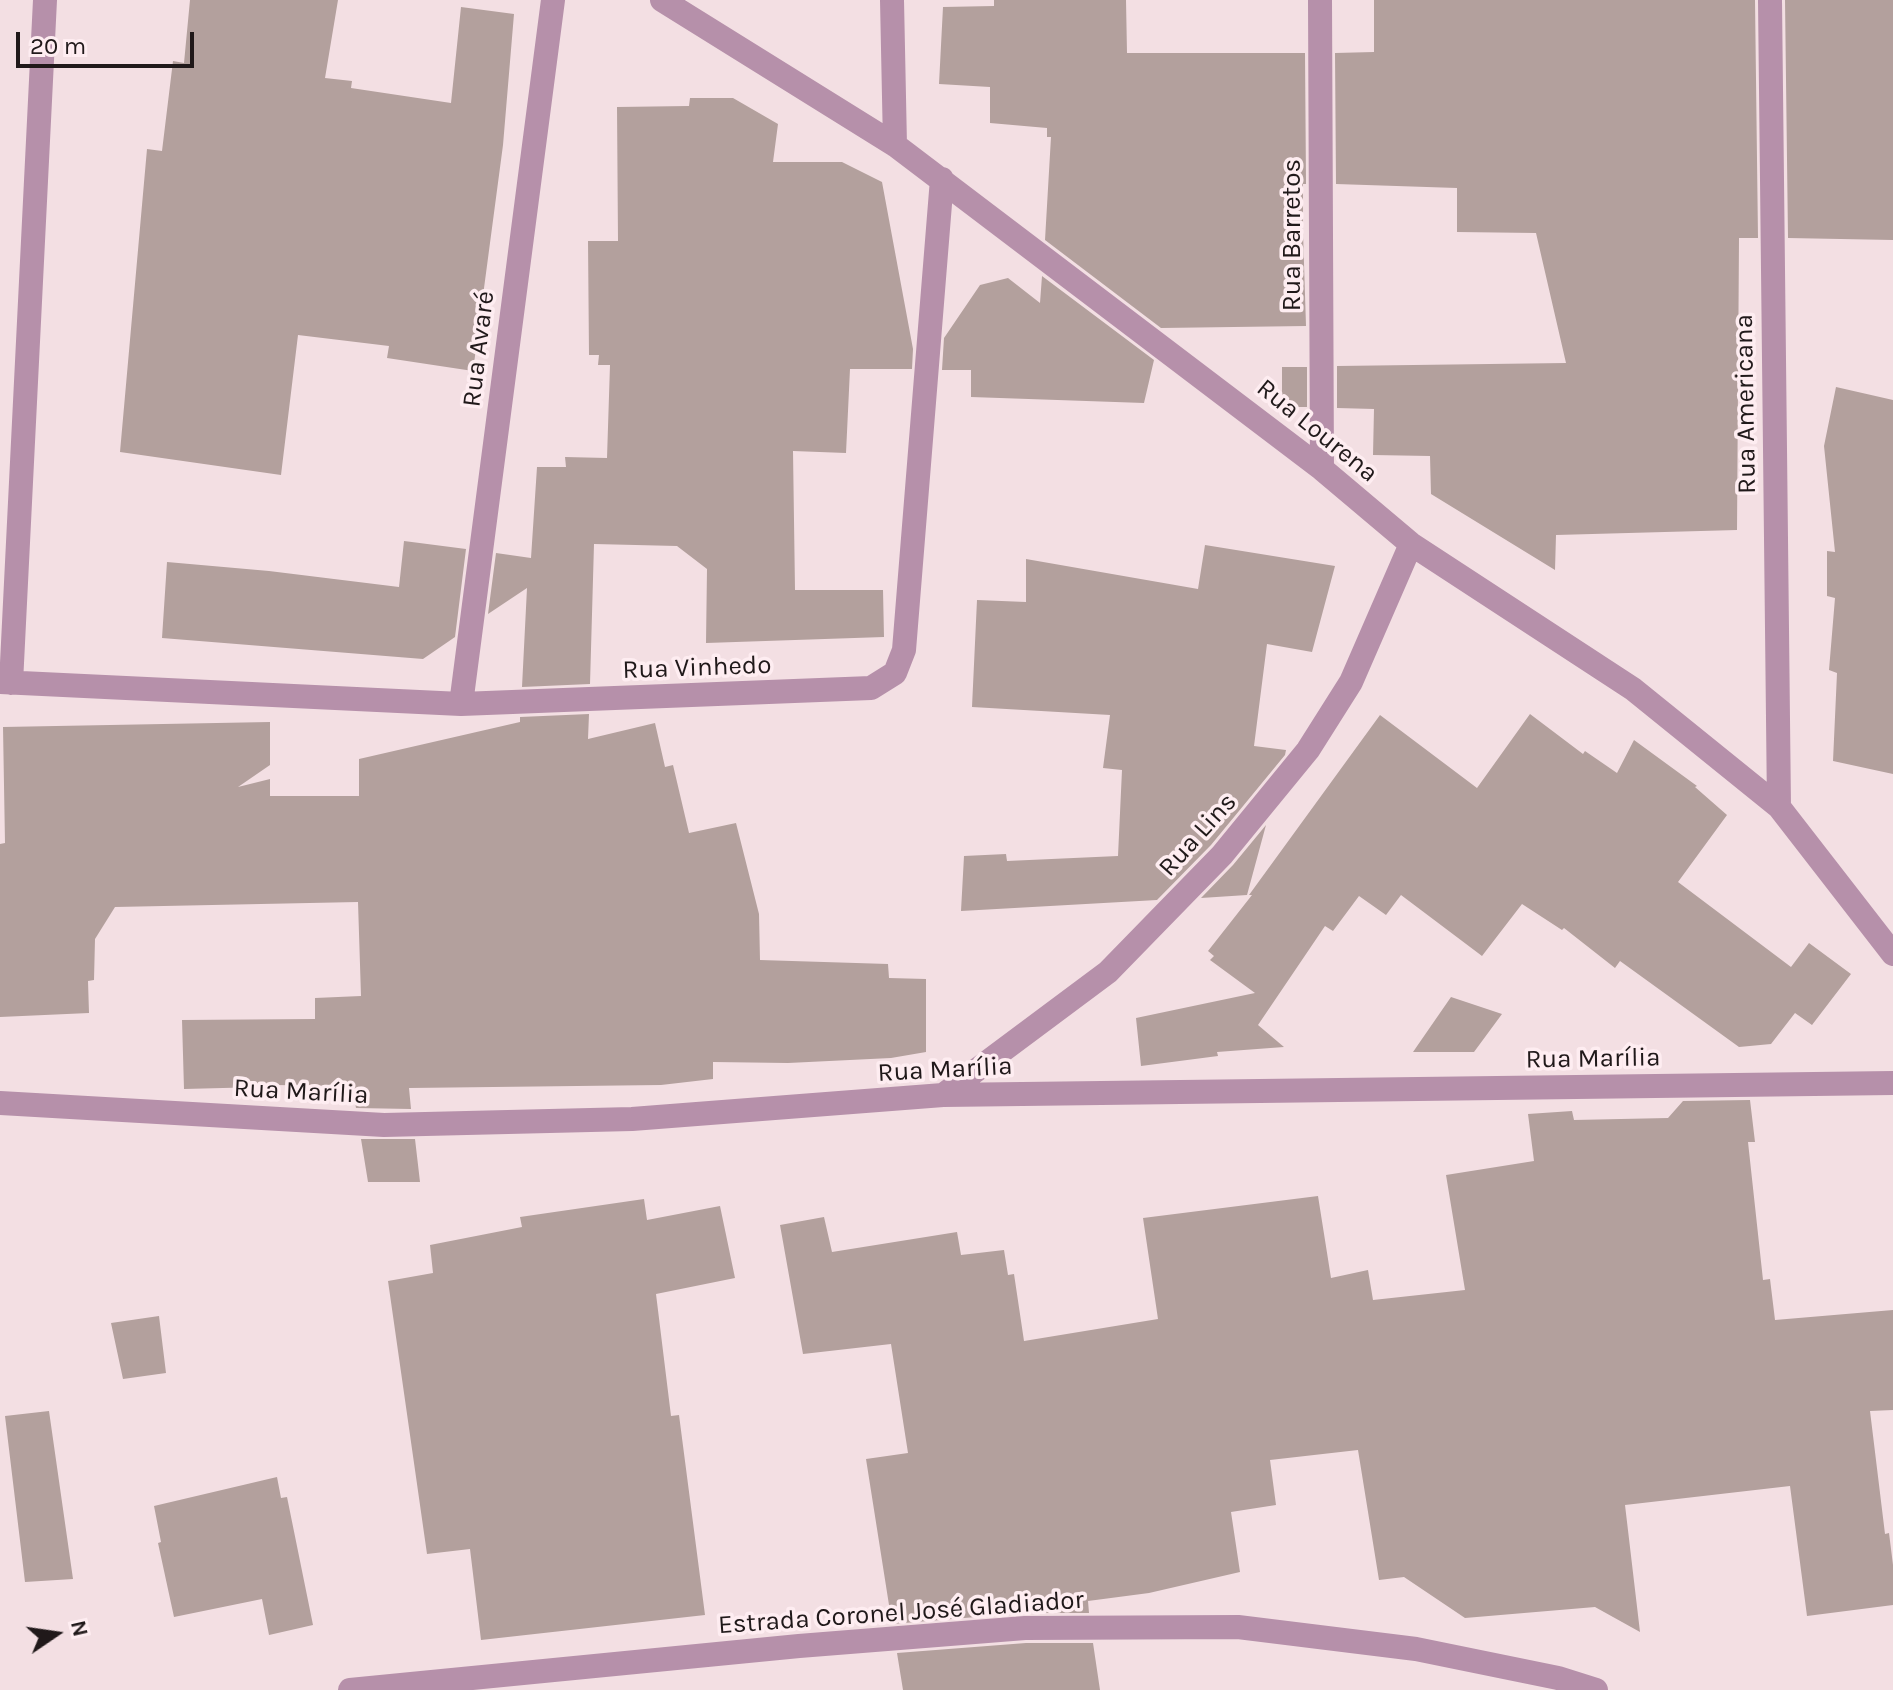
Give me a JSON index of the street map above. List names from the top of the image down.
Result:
{
  "streets": {
    "street": [
      "Rua Barretos",
      "Rua Avaré",
      "Rua Americana",
      "Rua Lourena",
      "Rua Vinhedo",
      "Rua Lins",
      "Rua Marília",
      "Estrada Coronel José Gladiador"
    ]
  },
  "crossings": [
    ["Rua Barretos", "Rua Lourena"],
    ["Rua Avaré", "Rua Vinhedo"],
    ["Rua Americana", "Rua Lourena"],
    ["Rua Lourena", "Rua Vinhedo"],
    ["Rua Lourena", "Rua Lins"],
    ["Rua Lins", "Rua Marília"]
  ],
  "scale_bar": "20 m",
  "north": "right"
}
